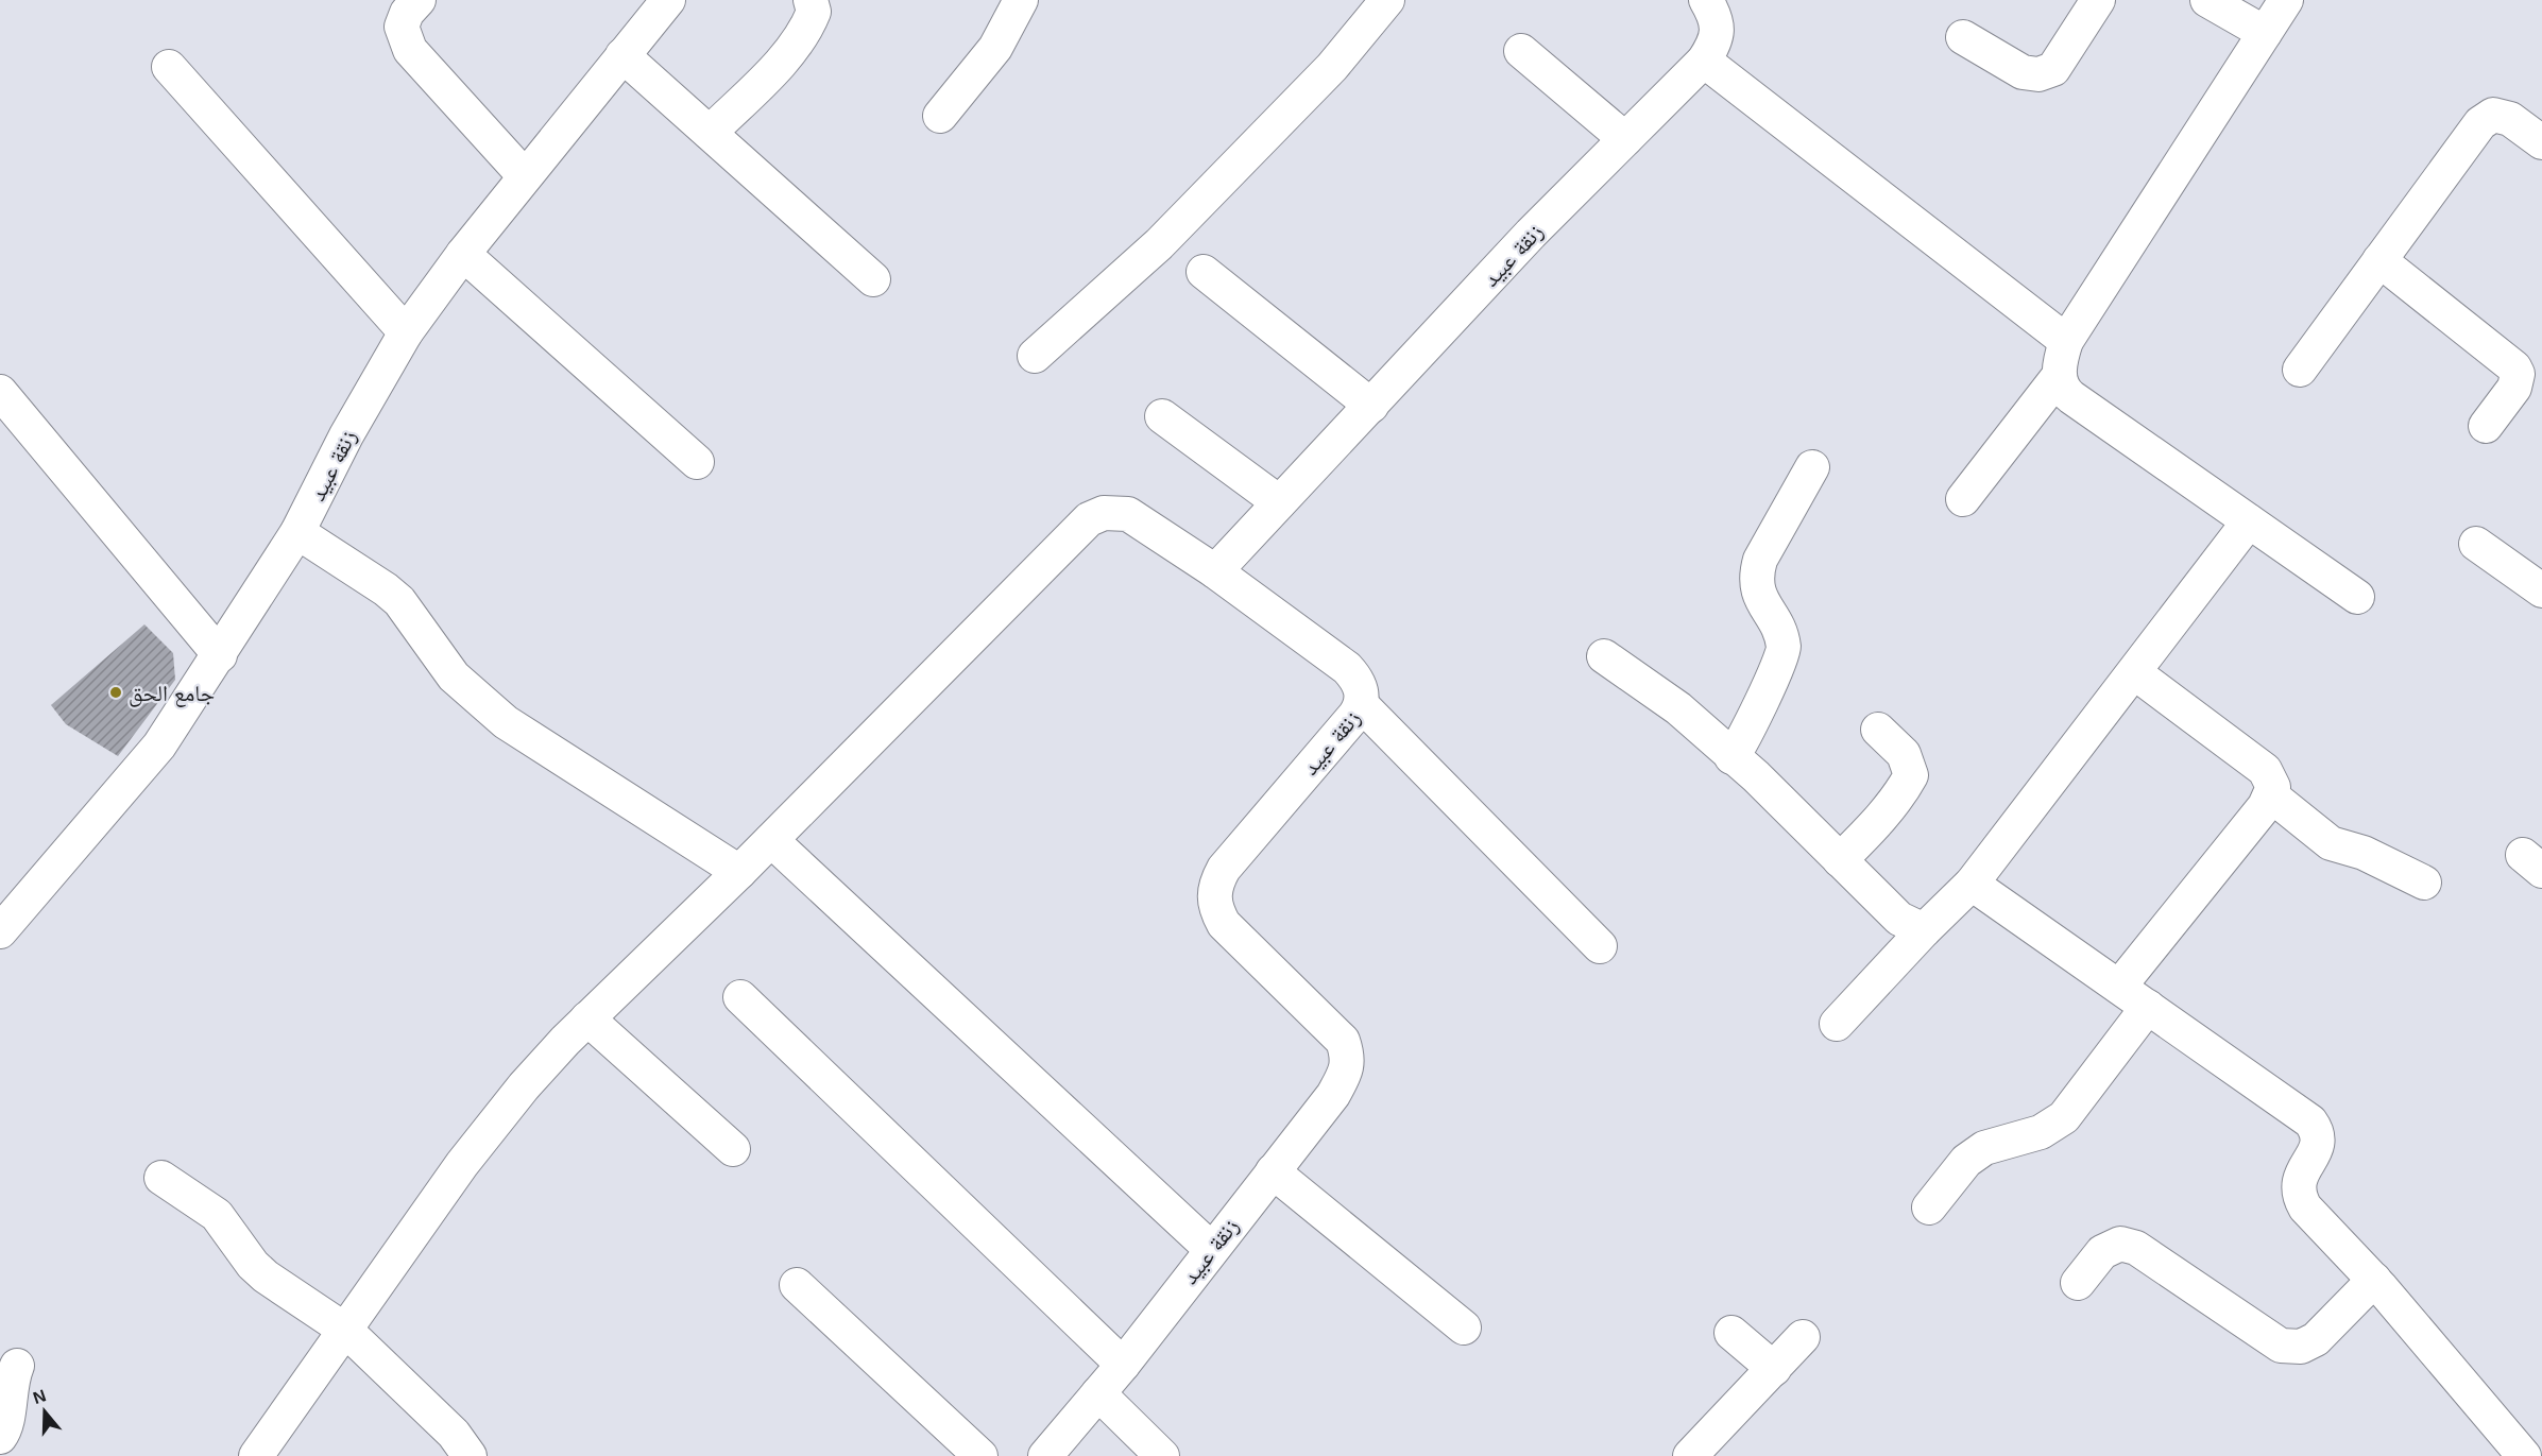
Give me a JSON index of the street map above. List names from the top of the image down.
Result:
{
  "streets": {
    "street": ["زنقة عبيد"]
  },
  "places": ["جامع الحق"],
  "north": "top"
}
